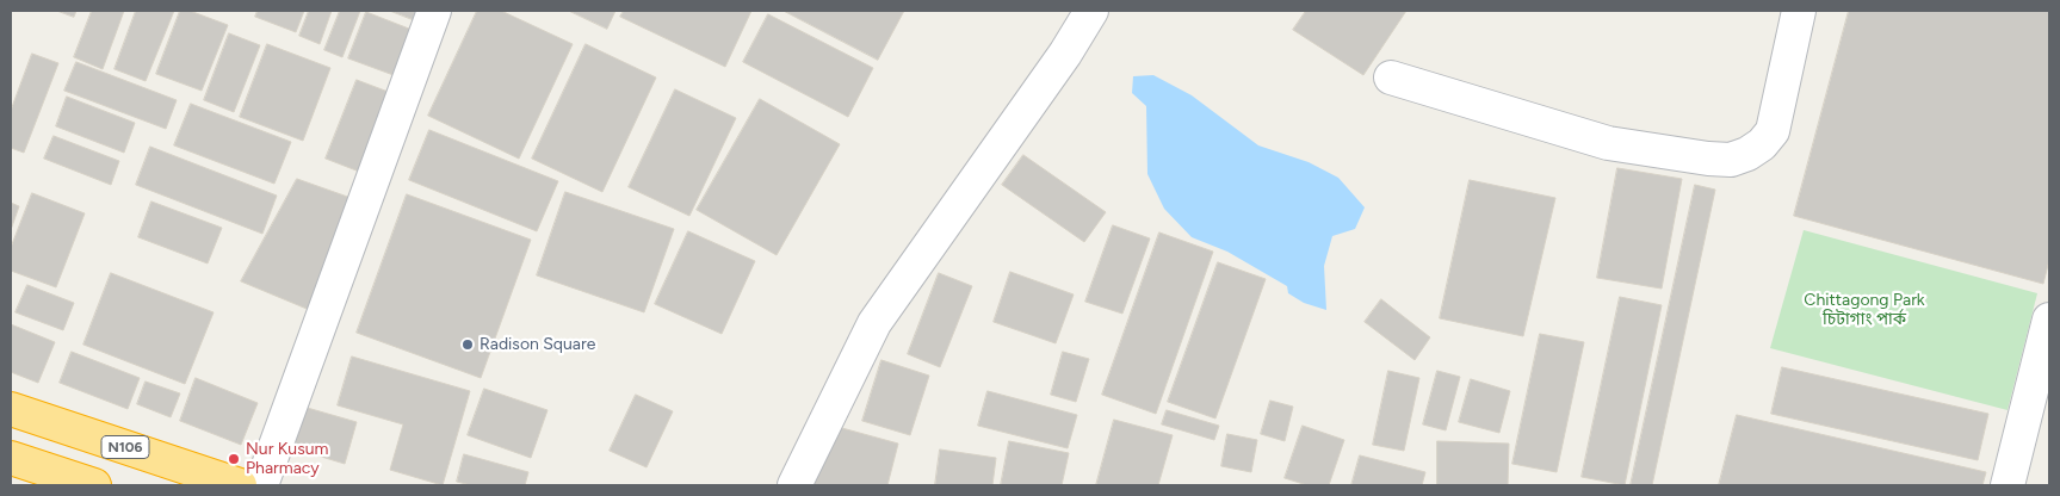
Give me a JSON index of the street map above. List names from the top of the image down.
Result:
{
  "streets": {
    "highway": ["N106"]
  },
  "parks": ["Chittagong Park চিটাগাং পার্ক"],
  "places": ["Radison Square", "Nur Kusum Pharmacy"]
}
